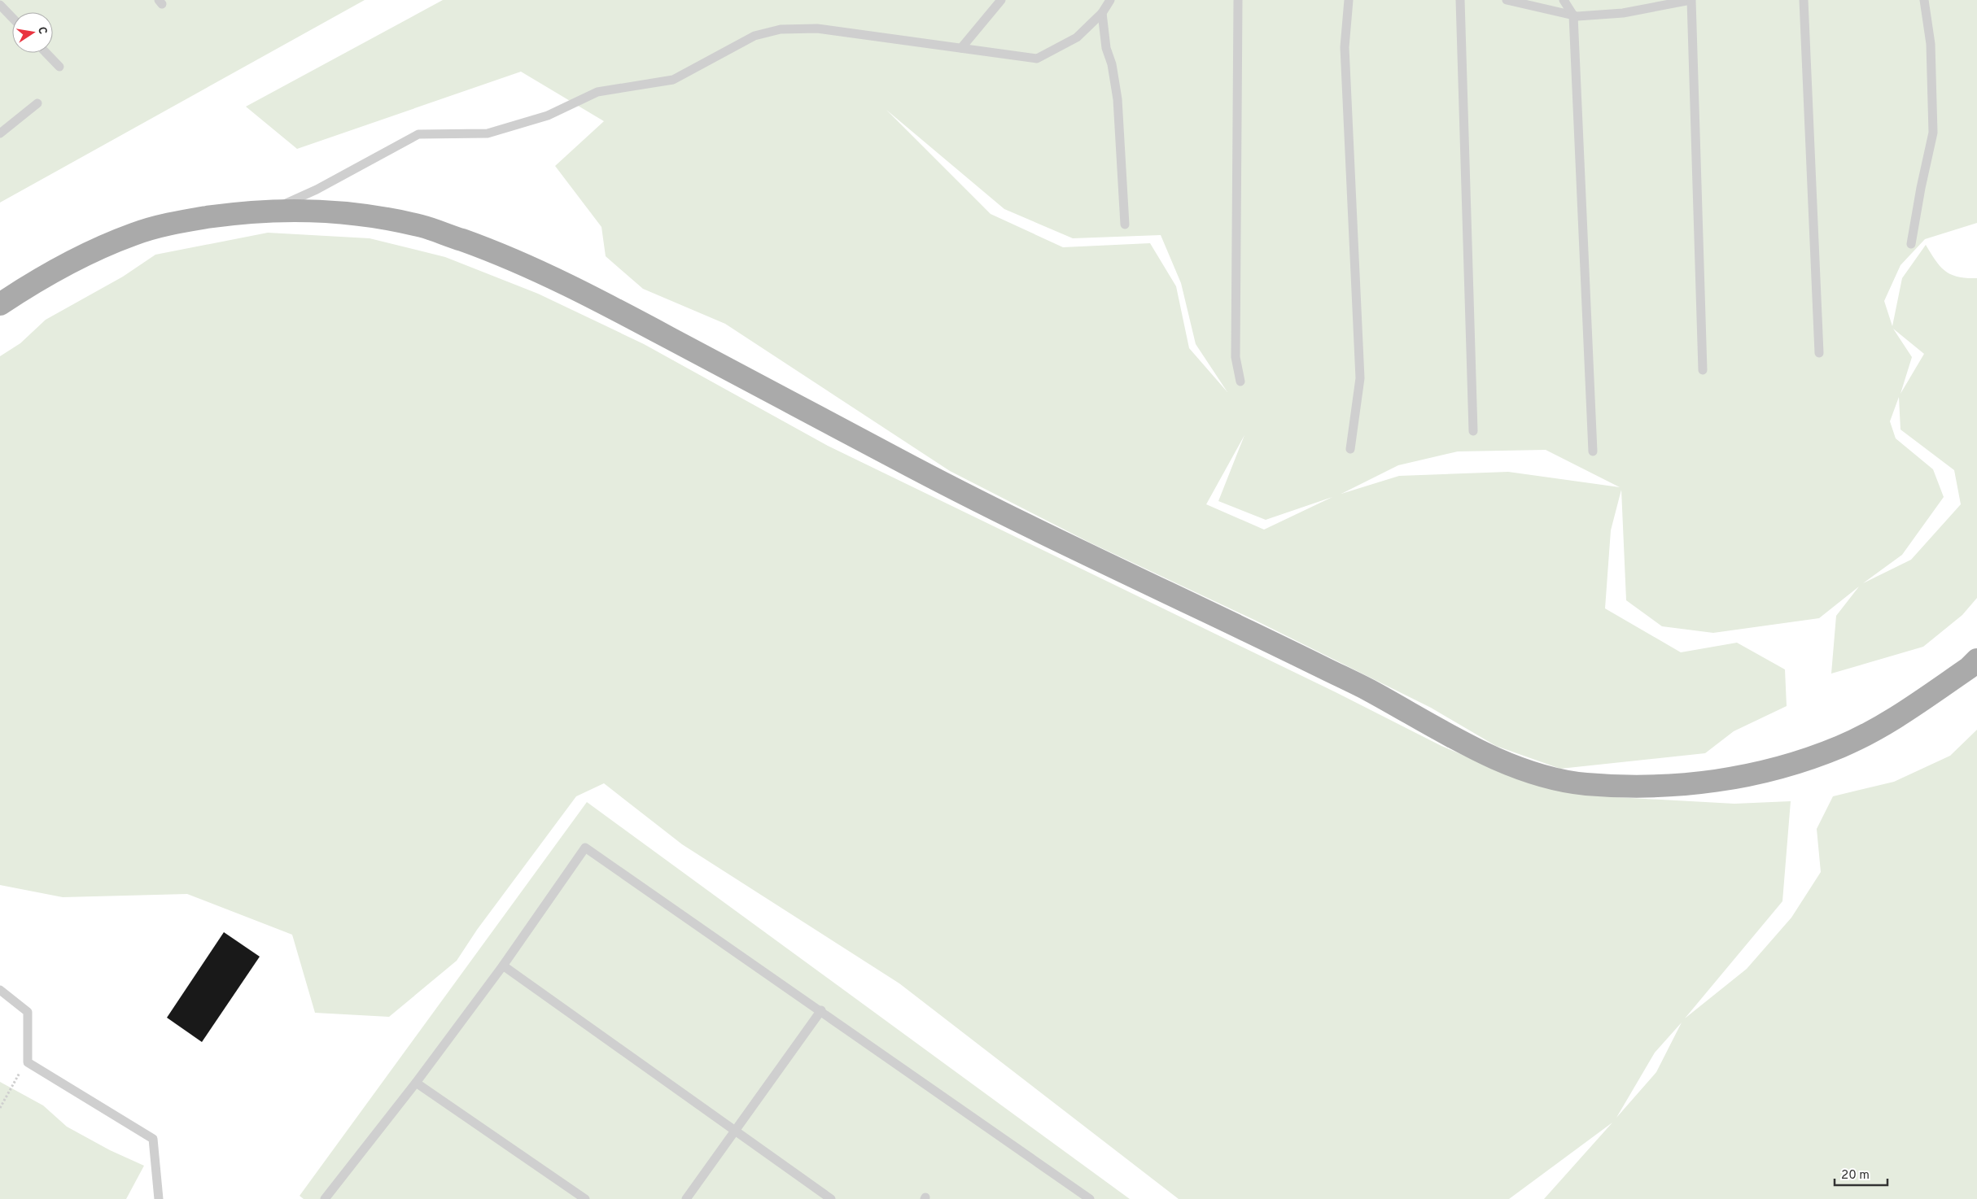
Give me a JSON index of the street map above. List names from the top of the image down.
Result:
{
  "scale_bar": "20 m",
  "north": "right"
}
